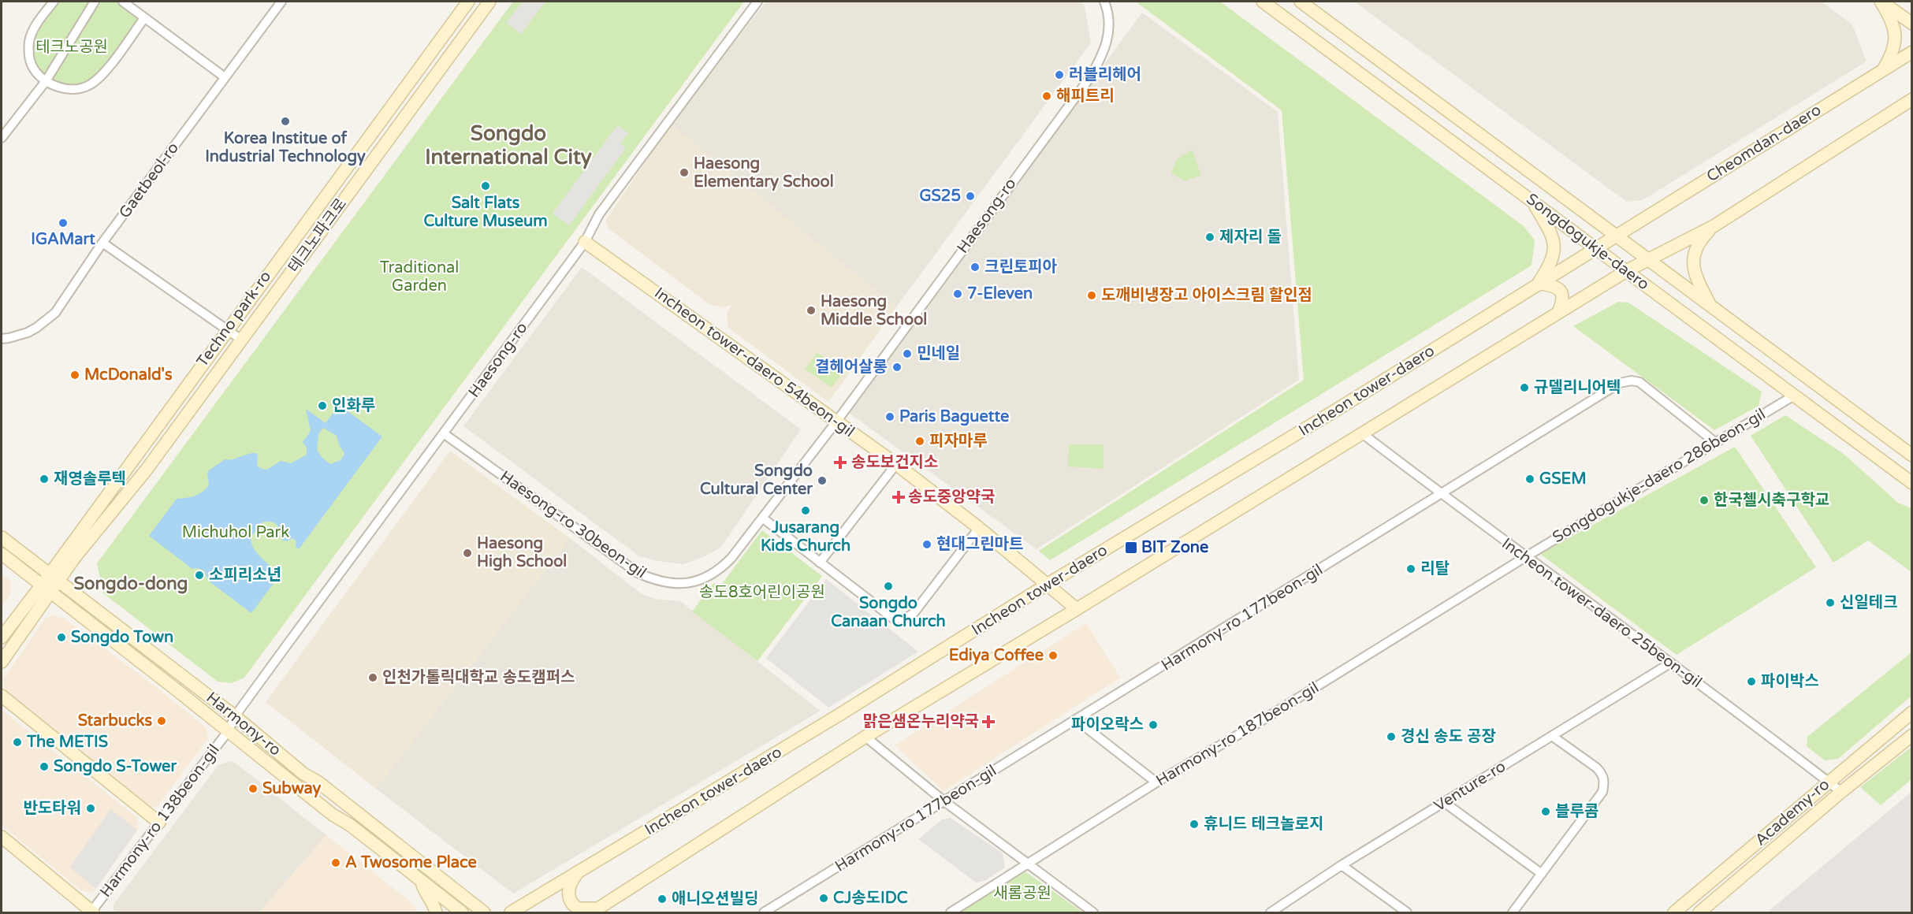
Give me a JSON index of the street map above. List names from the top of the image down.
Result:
{
  "streets": {
    "main road": [
      "Cheomdan-daero",
      "테크노파크로",
      "Songdogukje-daero",
      "Techno park-ro",
      "Incheon tower-daero 54beon-gil",
      "Incheon tower-daero",
      "Harmony-ro",
      "Academy-ro"
    ],
    "street": [
      "Gaetbeol-ro",
      "Haesong-ro",
      "Songdogukje-daero 286beon-gil",
      "Haesong-ro 30beon-gil",
      "Incheon tower-daero 25beon-gil",
      "Harmony-ro 177beon-gil",
      "Harmony-ro 187beon-gil",
      "Venture-ro",
      "Harmony-ro 138beon-gil"
    ]
  },
  "crossings": [
    ["Cheomdan-daero", "Songdogukje-daero"],
    ["Cheomdan-daero", "Incheon tower-daero"],
    ["Haesong-ro", "Incheon tower-daero 54beon-gil"],
    ["Haesong-ro", "Haesong-ro 30beon-gil"],
    ["Haesong-ro", "Harmony-ro"],
    ["Haesong-ro", "Harmony-ro 138beon-gil"],
    ["테크노파크로", "Techno park-ro"],
    ["테크노파크로", "Harmony-ro"],
    ["Songdogukje-daero", "Incheon tower-daero"],
    ["Songdogukje-daero", "Songdogukje-daero 286beon-gil"],
    ["Techno park-ro", "Harmony-ro"],
    ["Incheon tower-daero 54beon-gil", "Incheon tower-daero"],
    ["Incheon tower-daero 54beon-gil", "Haesong-ro 30beon-gil"],
    ["Songdogukje-daero 286beon-gil", "Incheon tower-daero 25beon-gil"],
    ["Songdogukje-daero 286beon-gil", "Harmony-ro 177beon-gil"],
    ["Songdogukje-daero 286beon-gil", "Harmony-ro 187beon-gil"],
    ["Incheon tower-daero 25beon-gil", "Harmony-ro 177beon-gil"],
    ["Incheon tower-daero 25beon-gil", "Harmony-ro 187beon-gil"],
    ["Incheon tower-daero 25beon-gil", "Venture-ro"],
    ["Incheon tower-daero 25beon-gil", "Academy-ro"],
    ["Harmony-ro", "Harmony-ro 138beon-gil"]
  ],
  "districts": ["Songdo International City", "Songdo-dong"],
  "parks": [
    "테크노공원",
    "Traditional Garden",
    "Michuhol Park",
    "송도8호어린이공원",
    "새롬공원"
  ],
  "places": {
    "other": [
      "러블리헤어",
      "해피트리",
      "Korea Institue of Industrial Technology",
      "Haesong Elementary School",
      "Salt Flats Culture Museum",
      "GS25",
      "IGAMart",
      "제자리 돌",
      "크린토피아",
      "7-Eleven",
      "도깨비냉장고 아이스크림 할인점",
      "Haesong Middle School",
      "민네일",
      "결헤어살롱",
      "McDonald's",
      "규델리니어텍",
      "인화루",
      "Paris Baguette",
      "피자마루",
      "재영솔루텍",
      "GSEM",
      "Songdo Cultural Center",
      "한국첼시축구학교",
      "Jusarang Kids Church",
      "현대그린마트",
      "Haesong High School",
      "리탈",
      "소피리소년",
      "Songdo Canaan Church",
      "신일테크",
      "Songdo Town",
      "Ediya Coffee",
      "인천가톨릭대학교 송도캠퍼스",
      "파이박스",
      "Starbucks",
      "파이오락스",
      "경신 송도 공장",
      "The METIS",
      "Songdo S-Tower",
      "Subway",
      "반도타워",
      "블루콤",
      "휴니드 테크놀로지",
      "A Twosome Place",
      "CJ송도IDC",
      "애니오션빌딩"
    ],
    "health": ["송도보건지소", "송도중앙약국", "맑은샘온누리약국"],
    "transit": ["BIT Zone"]
  }
}
